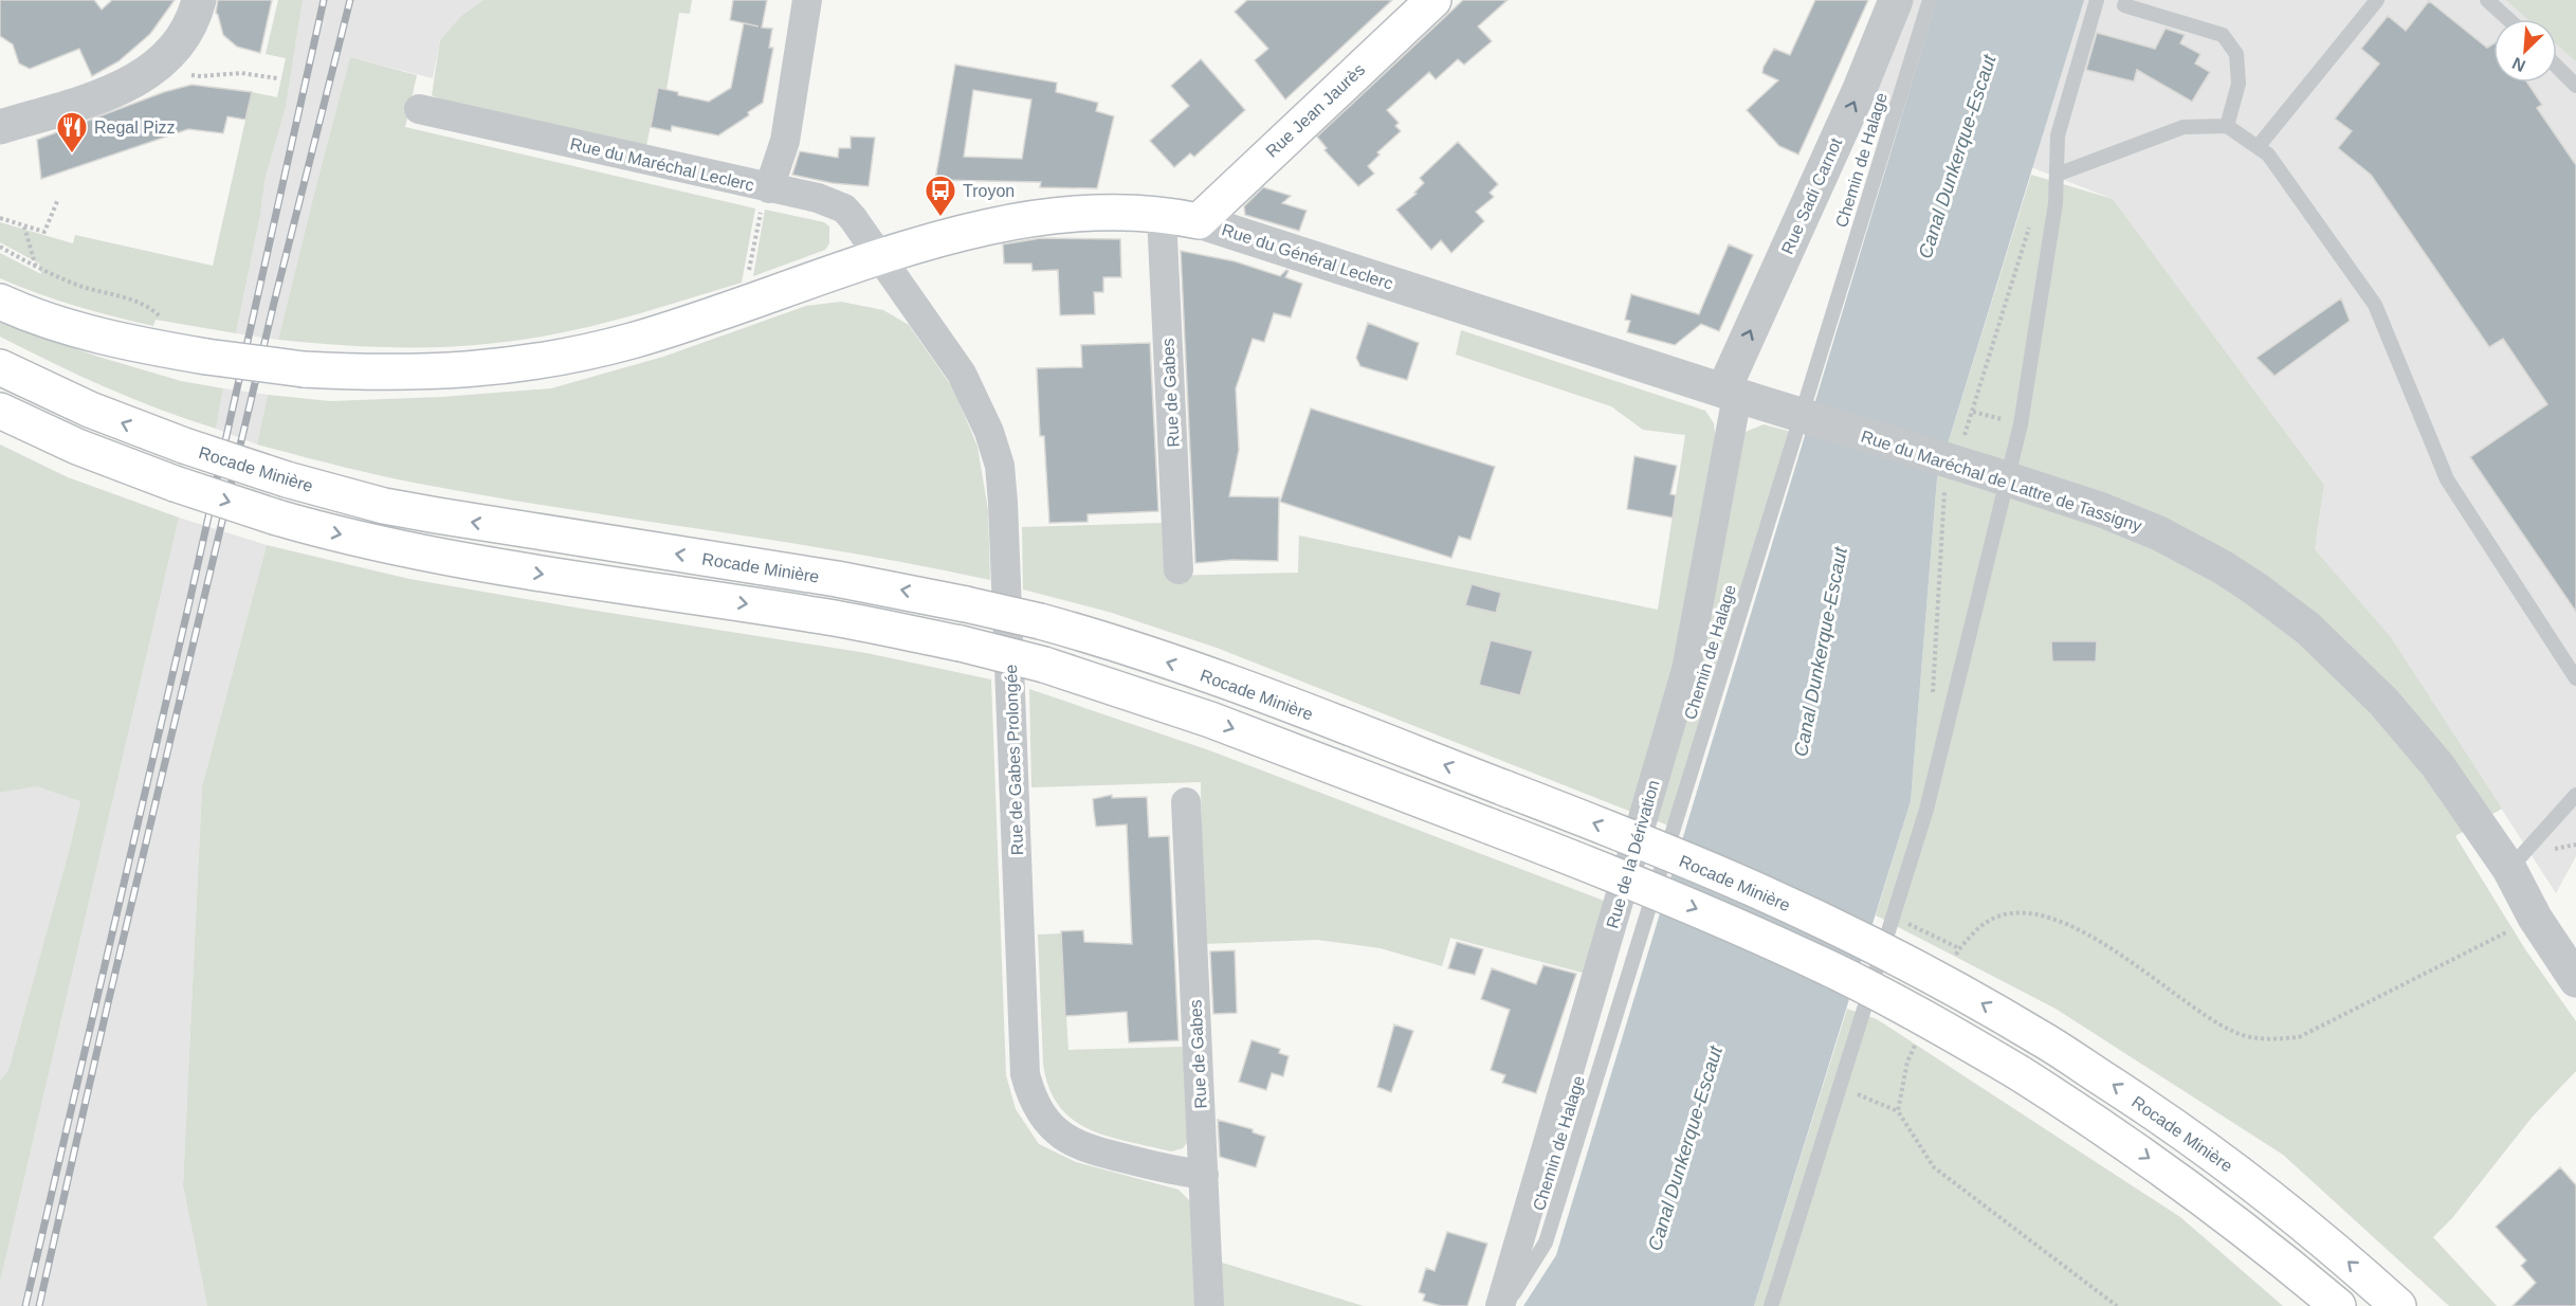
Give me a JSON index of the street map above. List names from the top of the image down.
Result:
{
  "streets": {
    "main road": ["Rue Jean Jaurès", "Rue du Général Leclerc", "Rocade Minière"],
    "street": [
      "Rue du Maréchal Leclerc",
      "Rue Sadi Carnot",
      "Rue de Gabes",
      "Rue du Maréchal de Lattre de Tassigny",
      "Rue de Gabes Prolongée",
      "Rue de la Dérivation"
    ],
    "lane": ["Chemin de Halage"]
  },
  "crossings": [
    ["Rue Jean Jaurès", "Rue du Général Leclerc"],
    ["Rue du Maréchal Leclerc", "Rue du Général Leclerc"],
    ["Rue du Maréchal Leclerc", "Rue de Gabes Prolongée"],
    ["Rue Sadi Carnot", "Rue du Général Leclerc"],
    ["Rue Sadi Carnot", "Rue du Maréchal de Lattre de Tassigny"],
    ["Rue Sadi Carnot", "Rue de la Dérivation"],
    ["Rue du Général Leclerc", "Rue de Gabes"],
    ["Rue du Général Leclerc", "Rue du Maréchal de Lattre de Tassigny"],
    ["Rue du Général Leclerc", "Rue de Gabes Prolongée"],
    ["Rue du Général Leclerc", "Rue de la Dérivation"],
    ["Rue de Gabes", "Rue de Gabes Prolongée"],
    ["Rue du Maréchal de Lattre de Tassigny", "Rue de la Dérivation"]
  ],
  "one_way": ["Rue Sadi Carnot"],
  "water": ["Canal Dunkerque-Escaut"],
  "places": {
    "restaurant": ["Regal Pizz"],
    "bus stop": ["Troyon"]
  },
  "north": "bottom left"
}
